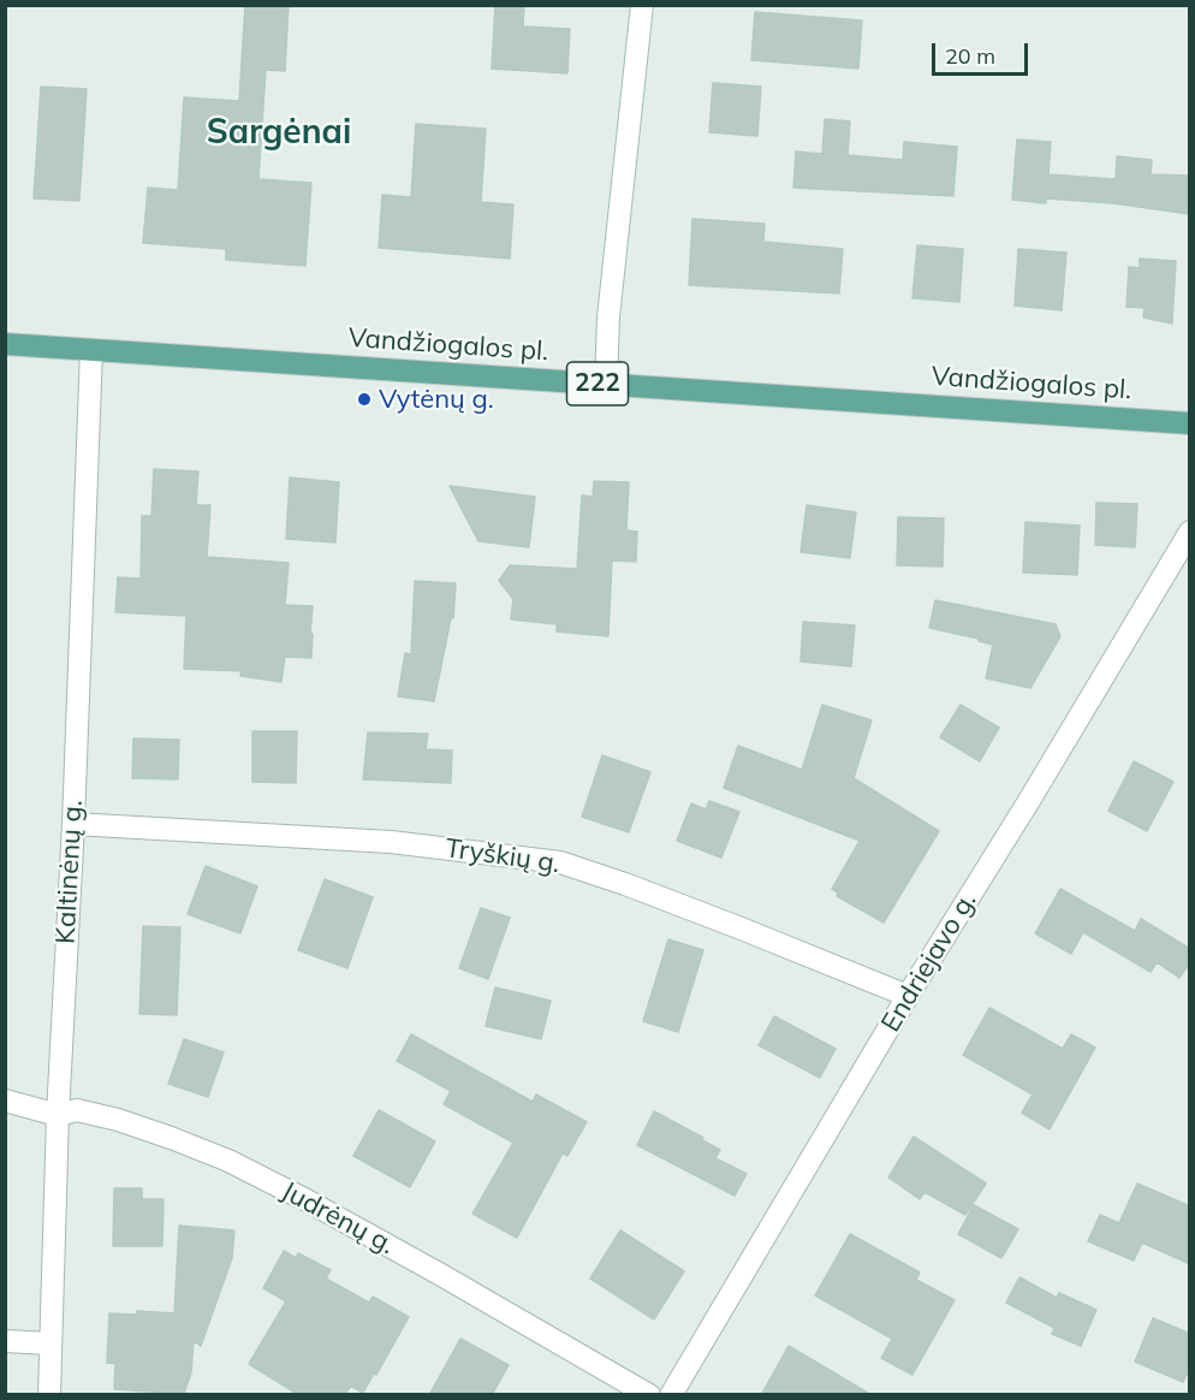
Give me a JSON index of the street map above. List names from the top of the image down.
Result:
{
  "streets": {
    "main road": ["Vandžiogalos pl.", "222"],
    "street": [
      "Tryškių g.",
      "Kaltinėnų g.",
      "Endriejavo g.",
      "Judrėnų g."
    ]
  },
  "crossings": [
    ["Vandžiogalos pl.", "Kaltinėnų g."],
    ["Tryškių g.", "Kaltinėnų g."],
    ["Tryškių g.", "Endriejavo g."],
    ["Kaltinėnų g.", "Judrėnų g."]
  ],
  "districts": ["Sargėnai"],
  "places": ["Vytėnų g."],
  "scale_bar": "20 m"
}
